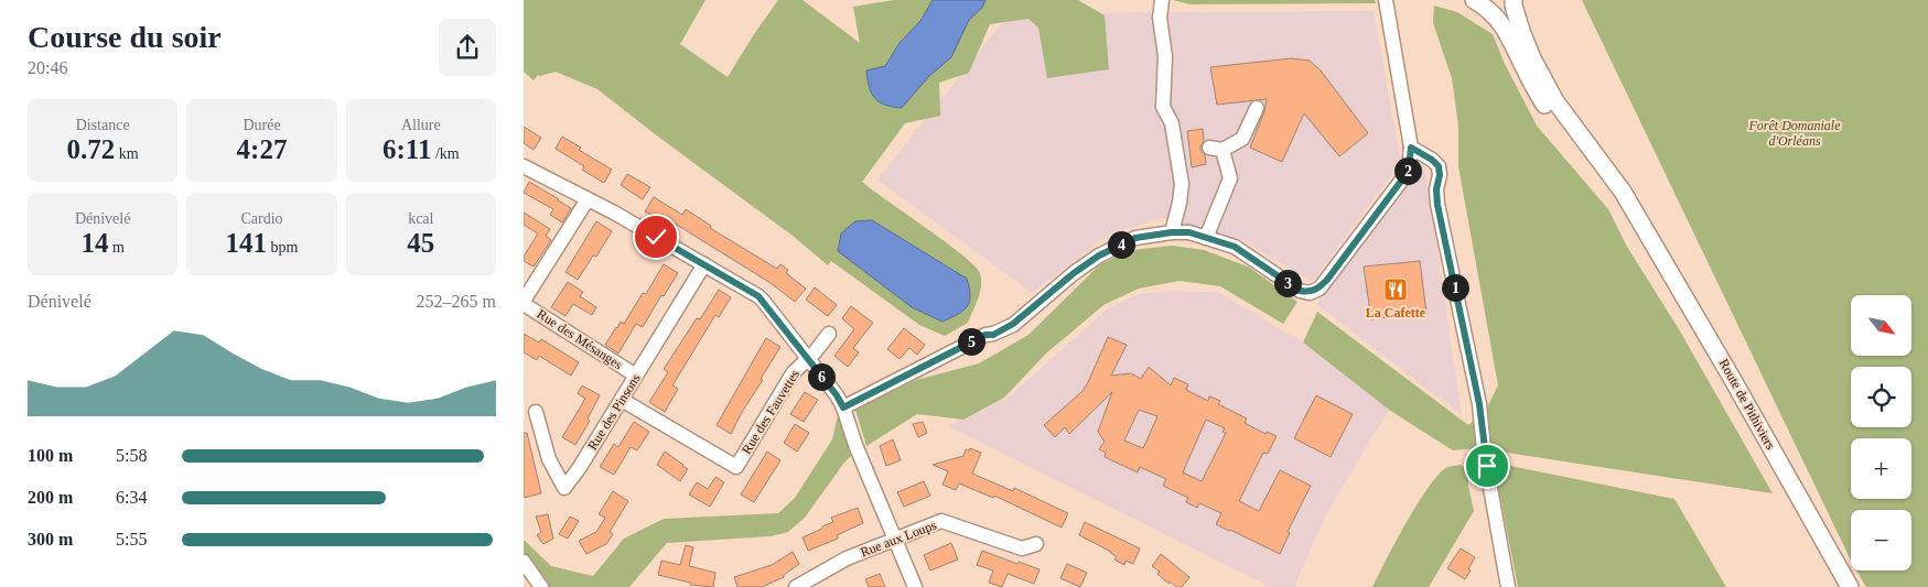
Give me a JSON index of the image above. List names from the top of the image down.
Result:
{
  "streets": {
    "main road": ["Route de Pithiviers"],
    "street": [
      "Rue des Mésanges",
      "Rue des Pinsons",
      "Rue des Fauvettes",
      "Rue aux Loups"
    ]
  },
  "crossings": [
    ["Rue des Mésanges", "Rue des Pinsons"],
    ["Rue des Pinsons", "Rue des Fauvettes"]
  ],
  "parks": ["Forêt Domaniale d'Orléans"],
  "places": {
    "restaurant": ["La Cafette"]
  },
  "north": "bottom right",
  "page": {
    "heading": ["Course du soir", "20:46"],
    "stats": [
      ["Distance", "0.72 km"],
      ["Durée", "4:27"],
      ["Allure", "6:11 /km"],
      ["Dénivelé", "14 m"],
      ["Cardio", "141 bpm"],
      ["kcal", "45"]
    ],
    "pins": [
      "2",
      "4",
      "3",
      "1",
      "5",
      "6"
    ],
    "chart": ["Dénivelé", "252–265 m"],
    "map_buttons": ["+", "−"],
    "list": [
      {
        "name": "100 m",
        "note": "5:58"
      },
      {
        "name": "200 m",
        "note": "6:34"
      },
      {
        "name": "300 m",
        "note": "5:55"
      }
    ]
  }
}
